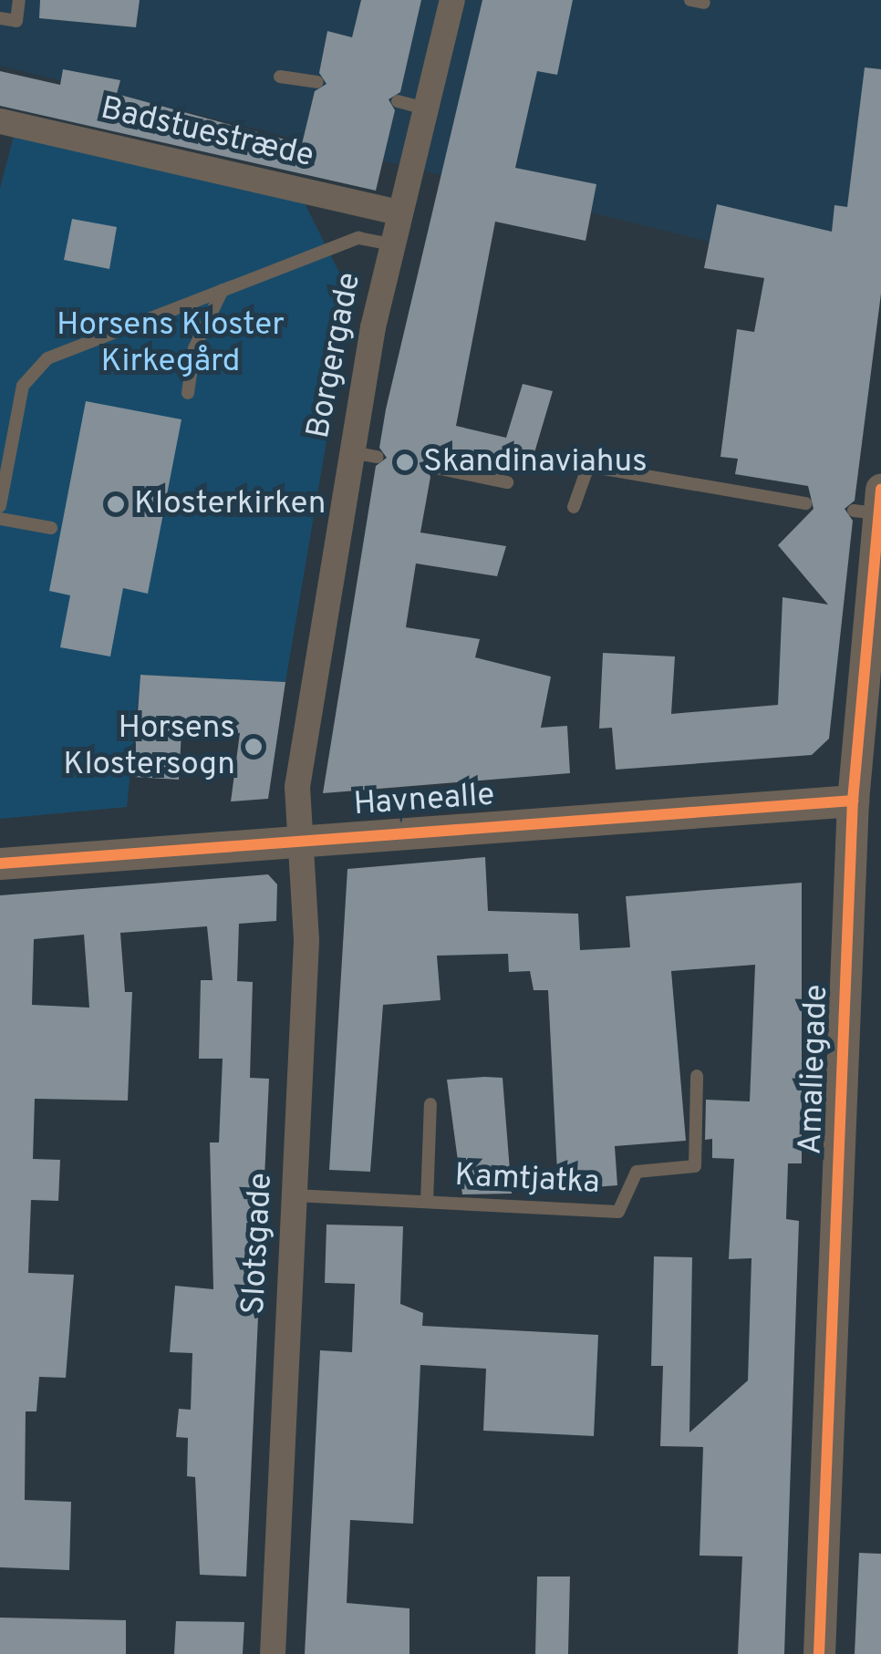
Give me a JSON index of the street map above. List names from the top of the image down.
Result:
{
  "streets": {
    "street": [
      "Badstuestræde",
      "Borgergade",
      "Havnealle",
      "Amaliegade",
      "Slotsgade"
    ],
    "lane": ["Kamtjatka"]
  },
  "crossings": [
    ["Badstuestræde", "Borgergade"],
    ["Borgergade", "Havnealle"],
    ["Borgergade", "Slotsgade"],
    ["Havnealle", "Amaliegade"],
    ["Havnealle", "Slotsgade"],
    ["Kamtjatka", "Slotsgade"]
  ],
  "parks": ["Horsens Kloster Kirkegård"],
  "places": ["Skandinaviahus", "Klosterkirken", "Horsens Klostersogn"]
}
